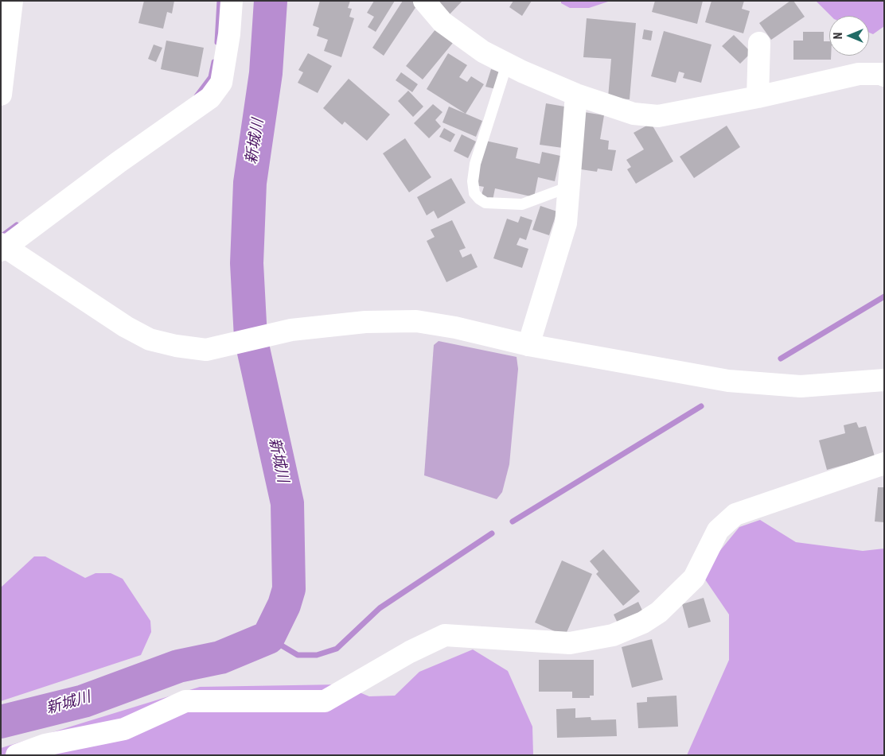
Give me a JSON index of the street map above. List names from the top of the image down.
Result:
{
  "water": ["新城川"],
  "north": "left"
}
